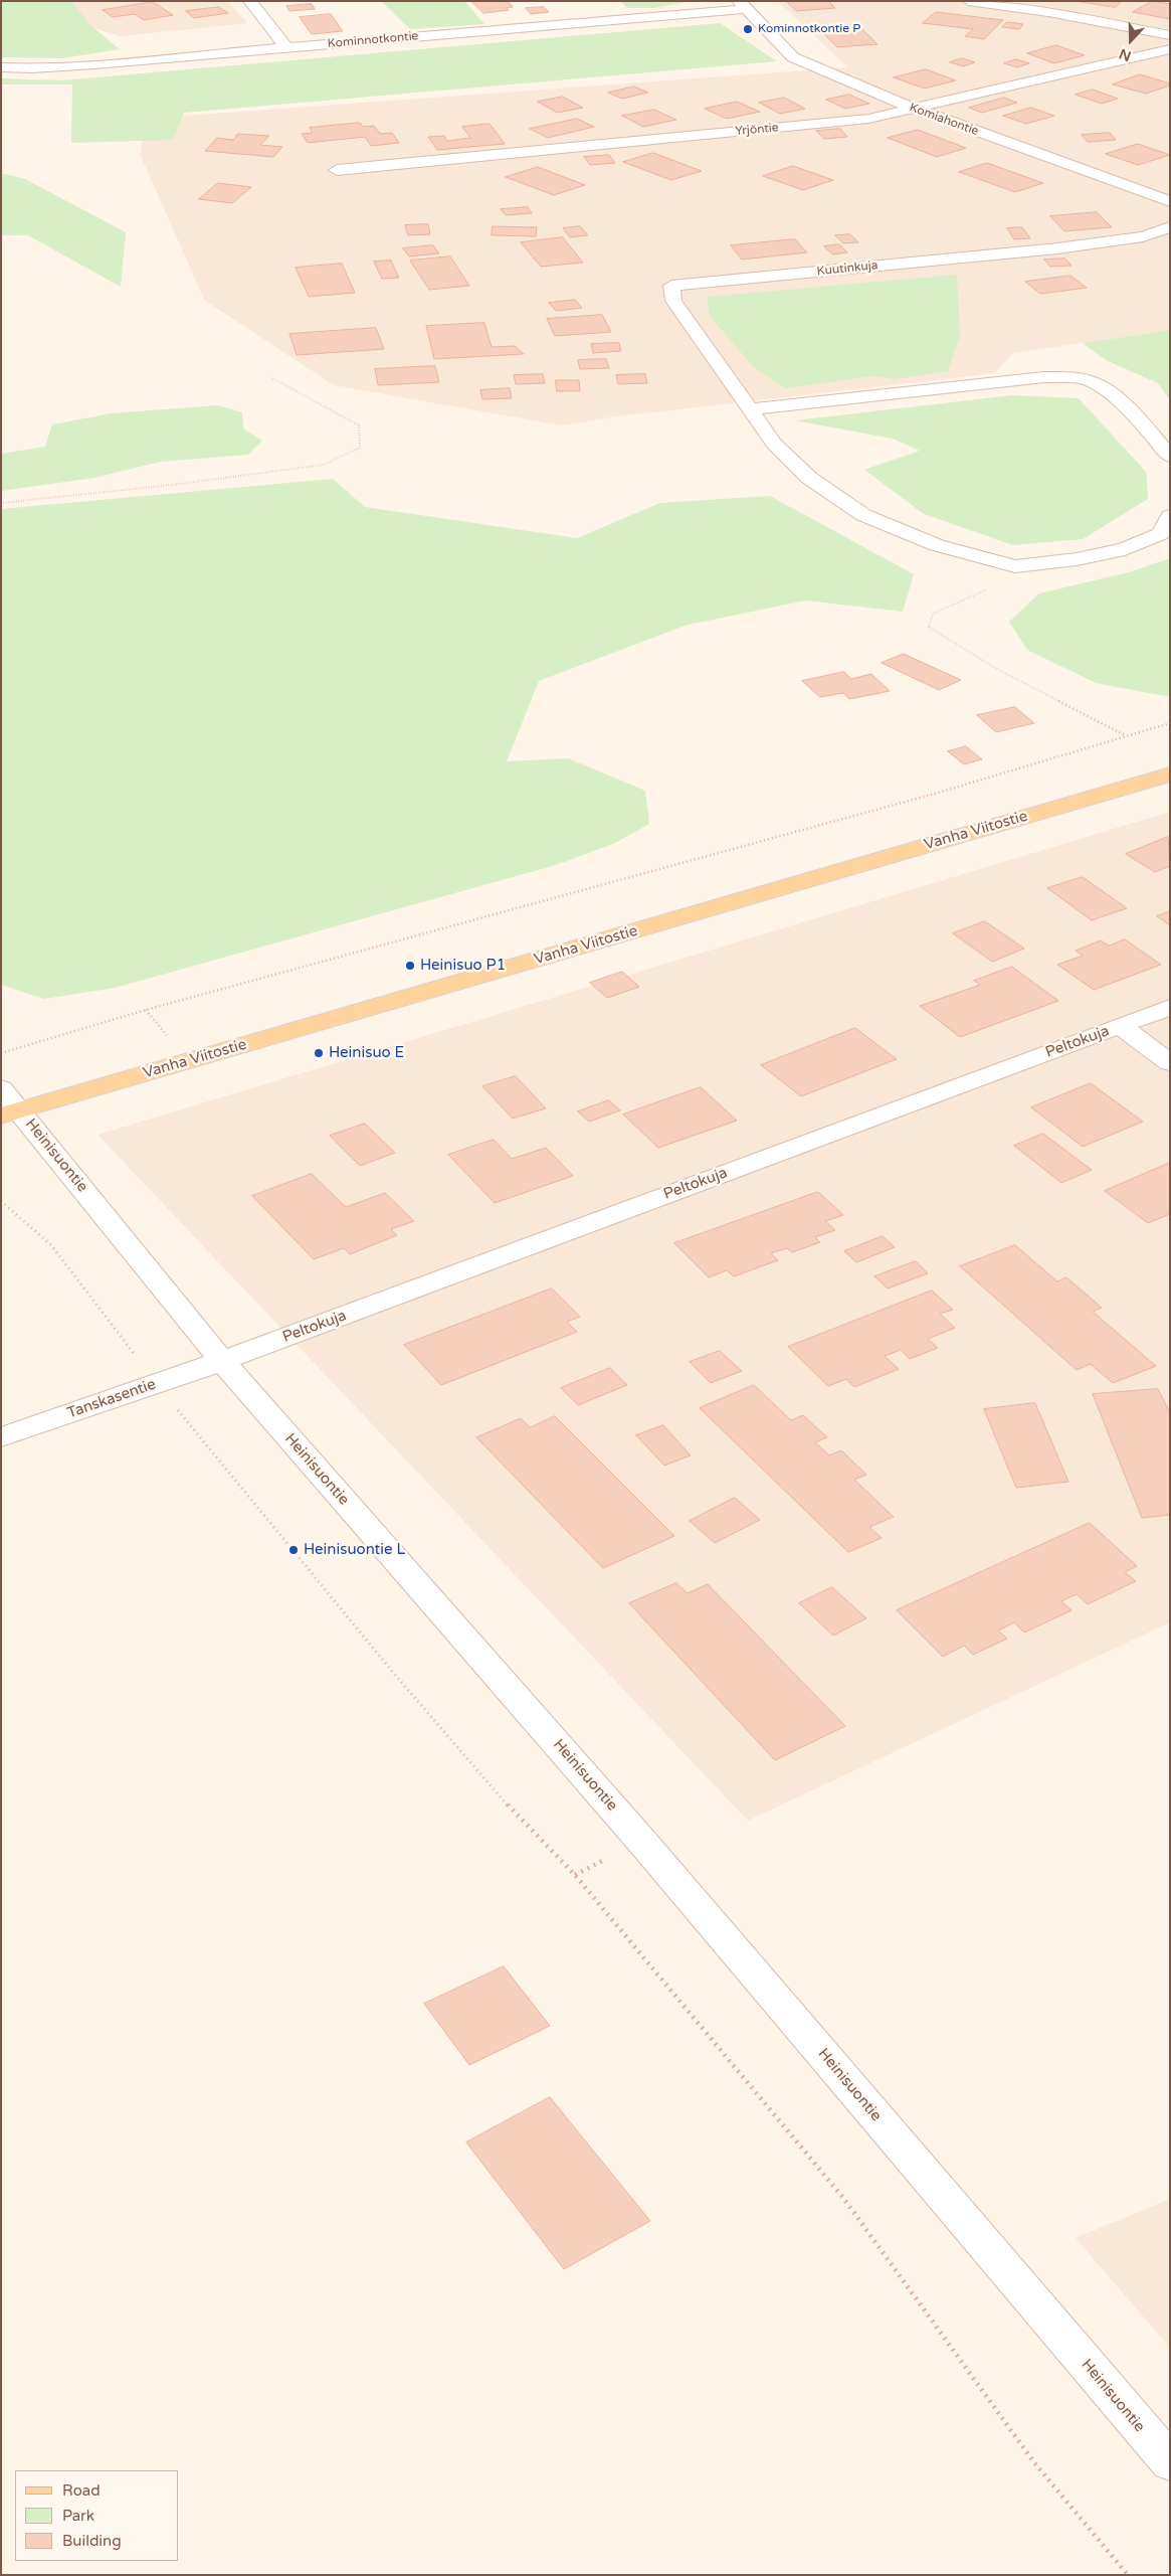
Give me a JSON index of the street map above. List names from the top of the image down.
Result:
{
  "streets": {
    "main road": ["Vanha Viitostie"],
    "street": [
      "Kominnotkontie",
      "Komiahontie",
      "Yrjöntie",
      "Kuutinkuja",
      "Peltokuja",
      "Heinisuontie",
      "Tanskasentie"
    ]
  },
  "crossings": [
    ["Kominnotkontie", "Komiahontie"],
    ["Komiahontie", "Yrjöntie"],
    ["Vanha Viitostie", "Heinisuontie"],
    ["Peltokuja", "Heinisuontie"],
    ["Peltokuja", "Tanskasentie"],
    ["Heinisuontie", "Tanskasentie"]
  ],
  "places": [
    "Kominnotkontie P",
    "Heinisuo P1",
    "Heinisuo E",
    "Heinisuontie L"
  ],
  "legend": ["Road", "Park", "Building"],
  "north": "bottom"
}
